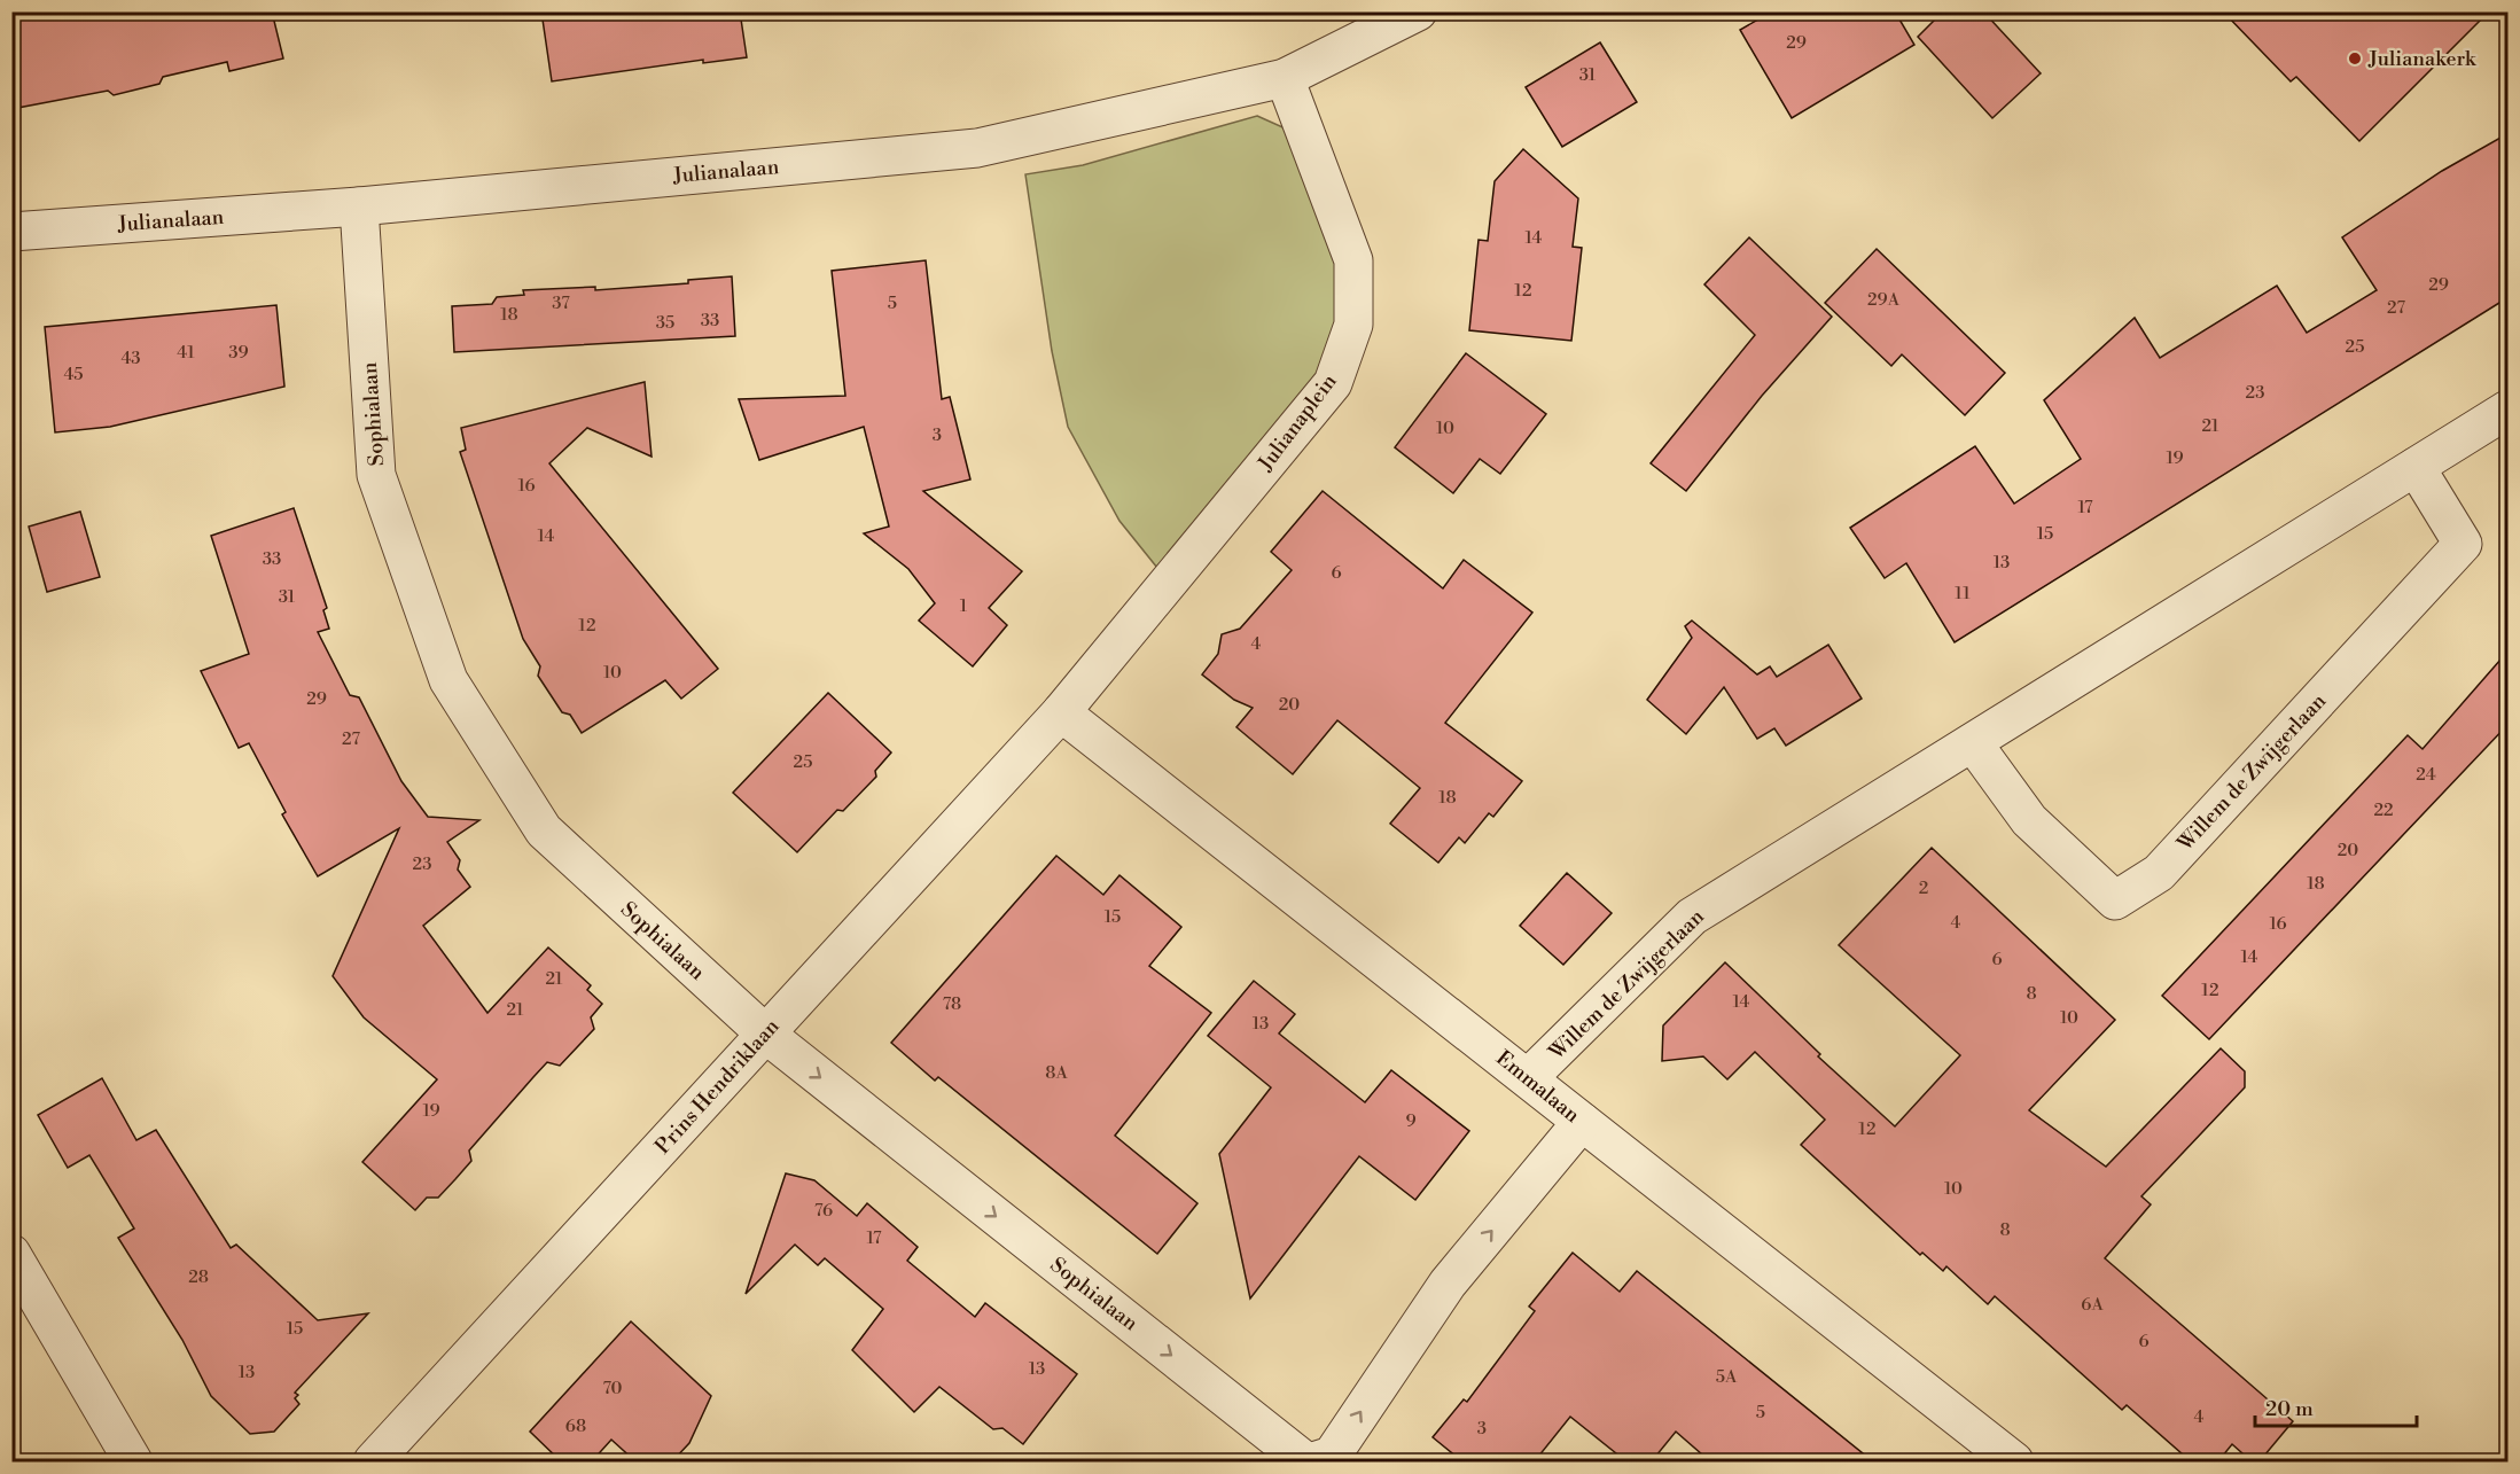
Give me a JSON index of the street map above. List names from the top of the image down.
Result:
{
  "streets": {
    "street": [
      "Julianalaan",
      "Sophialaan",
      "Julianaplein",
      "Willem de Zwijgerlaan",
      "Prins Hendriklaan",
      "Emmalaan"
    ]
  },
  "crossings": [
    ["Julianalaan", "Sophialaan"],
    ["Julianalaan", "Julianaplein"],
    ["Sophialaan", "Prins Hendriklaan"],
    ["Julianaplein", "Prins Hendriklaan"],
    ["Julianaplein", "Emmalaan"],
    ["Willem de Zwijgerlaan", "Emmalaan"],
    ["Prins Hendriklaan", "Emmalaan"]
  ],
  "one_way": ["Sophialaan"],
  "places": ["Julianakerk"],
  "house_numbers": [
    "29",
    "31",
    "14",
    "29",
    "12",
    "29A",
    "37",
    "5",
    "27",
    "18",
    "33",
    "35",
    "25",
    "41",
    "39",
    "43",
    "45",
    "23",
    "21",
    "10",
    "3",
    "19",
    "16",
    "17",
    "15",
    "14",
    "33",
    "13",
    "6",
    "11",
    "31",
    "1",
    "12",
    "4",
    "10",
    "29",
    "20",
    "27",
    "25",
    "24",
    "18",
    "22",
    "20",
    "23",
    "18",
    "2",
    "15",
    "4",
    "16",
    "14",
    "6",
    "21",
    "12",
    "8",
    "14",
    "78",
    "21",
    "10",
    "13",
    "8A",
    "19",
    "9",
    "12",
    "10",
    "76",
    "8",
    "17",
    "28",
    "6A",
    "15",
    "6",
    "13",
    "13",
    "5A",
    "70",
    "5",
    "4",
    "68",
    "3"
  ],
  "scale_bar": "20 m"
}
